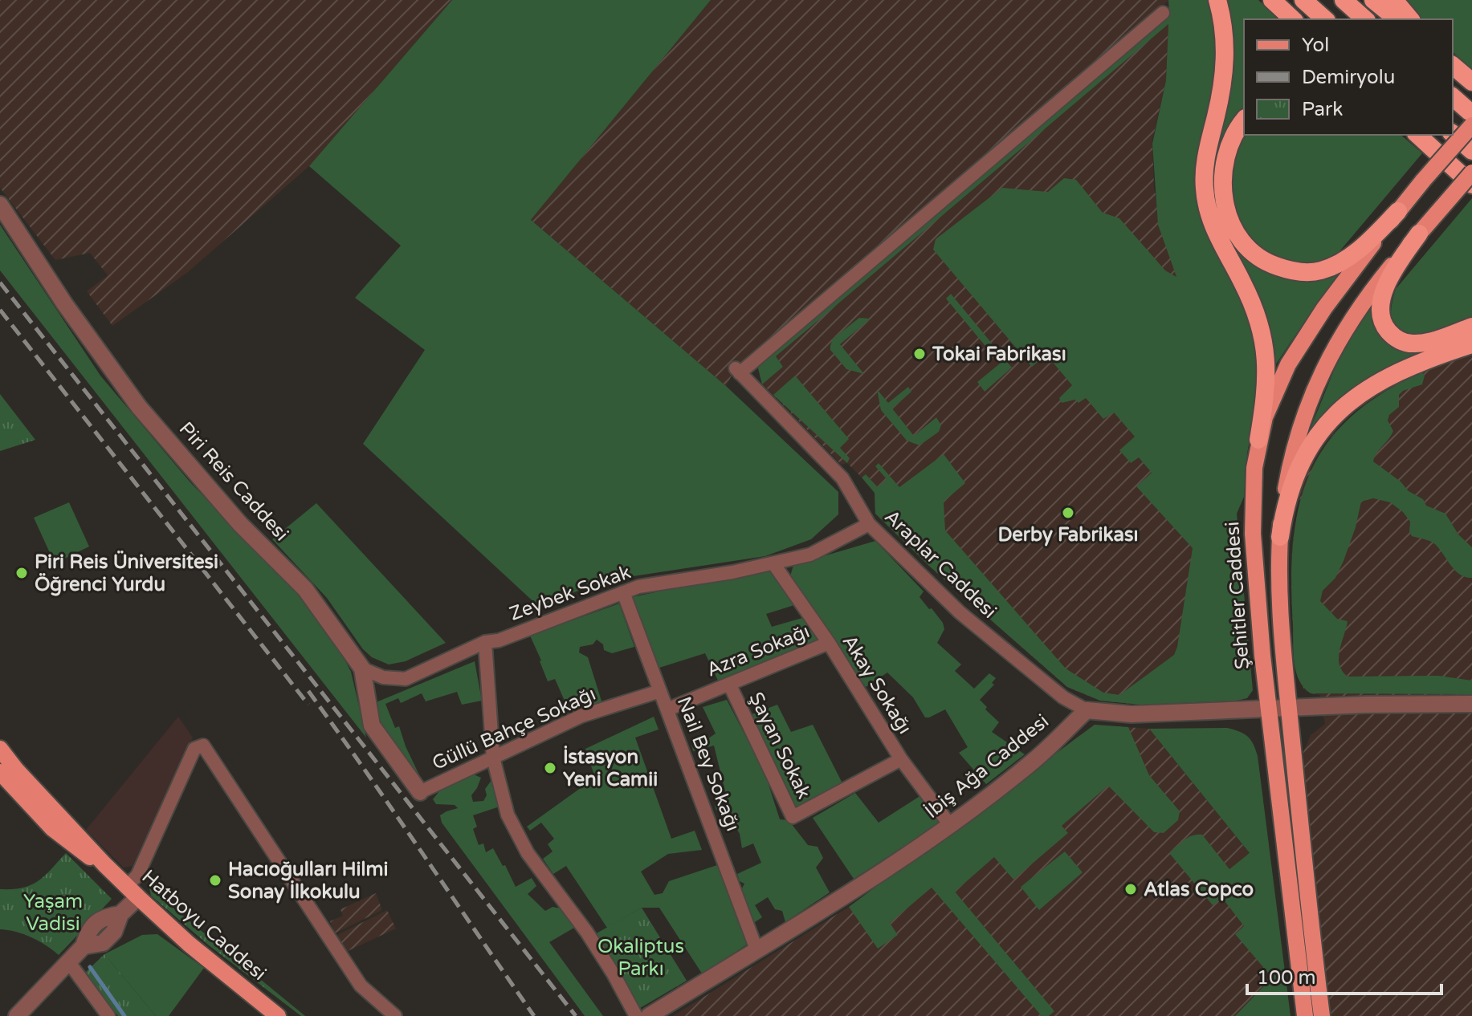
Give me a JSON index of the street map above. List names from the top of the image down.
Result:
{
  "streets": {
    "main road": ["Şehitler Caddesi", "Hatboyu Caddesi"],
    "street": [
      "Piri Reis Caddesi",
      "Araplar Caddesi",
      "Zeybek Sokak",
      "Azra Sokağı",
      "Akay Sokağı",
      "Güllü Bahçe Sokağı",
      "Şayan Sokak",
      "Nail Bey Sokağı",
      "İbiş Ağa Caddesi"
    ]
  },
  "crossings": [
    ["Piri Reis Caddesi", "Zeybek Sokak"],
    ["Piri Reis Caddesi", "Güllü Bahçe Sokağı"],
    ["Araplar Caddesi", "Zeybek Sokak"],
    ["Araplar Caddesi", "İbiş Ağa Caddesi"],
    ["Zeybek Sokak", "Akay Sokağı"],
    ["Zeybek Sokak", "Nail Bey Sokağı"],
    ["Azra Sokağı", "Akay Sokağı"],
    ["Azra Sokağı", "Şayan Sokak"],
    ["Azra Sokağı", "Nail Bey Sokağı"],
    ["Akay Sokağı", "Şayan Sokak"],
    ["Akay Sokağı", "İbiş Ağa Caddesi"],
    ["Güllü Bahçe Sokağı", "Nail Bey Sokağı"],
    ["Nail Bey Sokağı", "İbiş Ağa Caddesi"]
  ],
  "parks": ["Yaşam Vadisi", "Okaliptus Parkı"],
  "places": [
    "Tokai Fabrikası",
    "Derby Fabrikası",
    "Piri Reis Üniversitesi Öğrenci Yurdu",
    "İstasyon Yeni Camii",
    "Hacıoğulları Hilmi Sonay İlkokulu",
    "Atlas Copco"
  ],
  "legend": ["Yol", "Demiryolu", "Park"],
  "scale_bar": "100 m"
}
